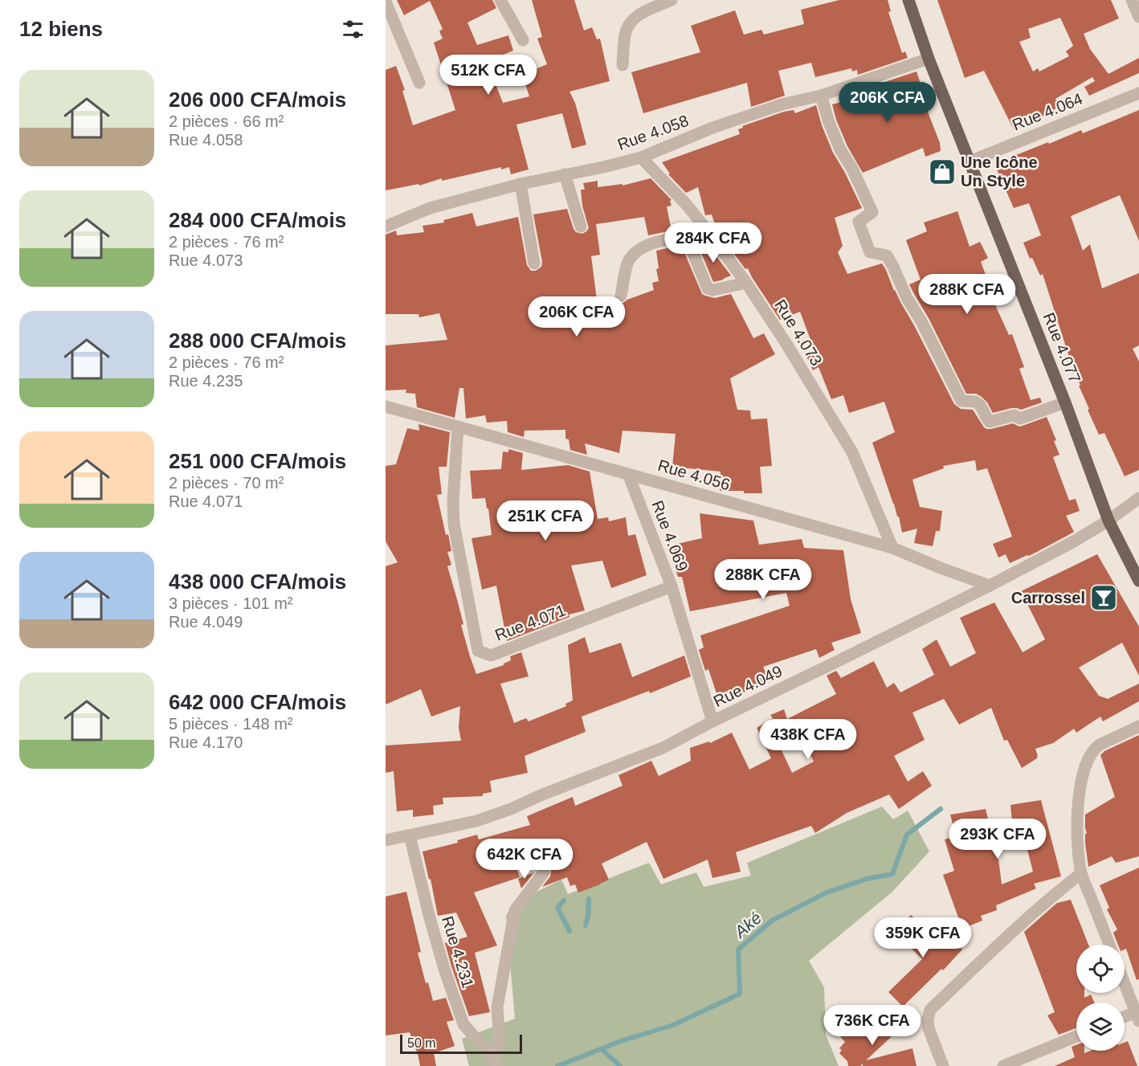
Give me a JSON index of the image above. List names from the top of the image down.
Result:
{
  "streets": {
    "main road": ["Rue 4.077"],
    "street": [
      "Rue 4.064",
      "Rue 4.058",
      "Rue 4.073",
      "Rue 4.056",
      "Rue 4.069",
      "Rue 4.071",
      "Rue 4.049",
      "Rue 4.231"
    ]
  },
  "crossings": [
    ["Rue 4.064", "Rue 4.077"],
    ["Rue 4.058", "Rue 4.073"],
    ["Rue 4.058", "Rue 4.077"],
    ["Rue 4.073", "Rue 4.056"],
    ["Rue 4.077", "Rue 4.049"],
    ["Rue 4.056", "Rue 4.069"],
    ["Rue 4.056", "Rue 4.071"],
    ["Rue 4.056", "Rue 4.049"],
    ["Rue 4.069", "Rue 4.071"],
    ["Rue 4.069", "Rue 4.049"],
    ["Rue 4.049", "Rue 4.231"]
  ],
  "water": ["Aké"],
  "places": {
    "shop": ["Une Icône Un Style"],
    "bar": ["Carrossel"]
  },
  "scale_bar": "50 m",
  "page": {
    "heading": "12 biens",
    "price": [
      "512K CFA",
      "206K CFA",
      "284K CFA",
      "288K CFA",
      "206K CFA",
      "251K CFA",
      "288K CFA",
      "438K CFA",
      "293K CFA",
      "642K CFA",
      "359K CFA",
      "736K CFA"
    ],
    "list": [
      {
        "name": "206 000 CFA/mois",
        "note": "2 pièces · 66 m² · Rue 4.058"
      },
      {
        "name": "284 000 CFA/mois",
        "note": "2 pièces · 76 m² · Rue 4.073"
      },
      {
        "name": "288 000 CFA/mois",
        "note": "2 pièces · 76 m² · Rue 4.235"
      },
      {
        "name": "251 000 CFA/mois",
        "note": "2 pièces · 70 m² · Rue 4.071"
      },
      {
        "name": "438 000 CFA/mois",
        "note": "3 pièces · 101 m² · Rue 4.049"
      },
      {
        "name": "642 000 CFA/mois",
        "note": "5 pièces · 148 m² · Rue 4.170"
      }
    ],
    "scale": "50 m"
  }
}
